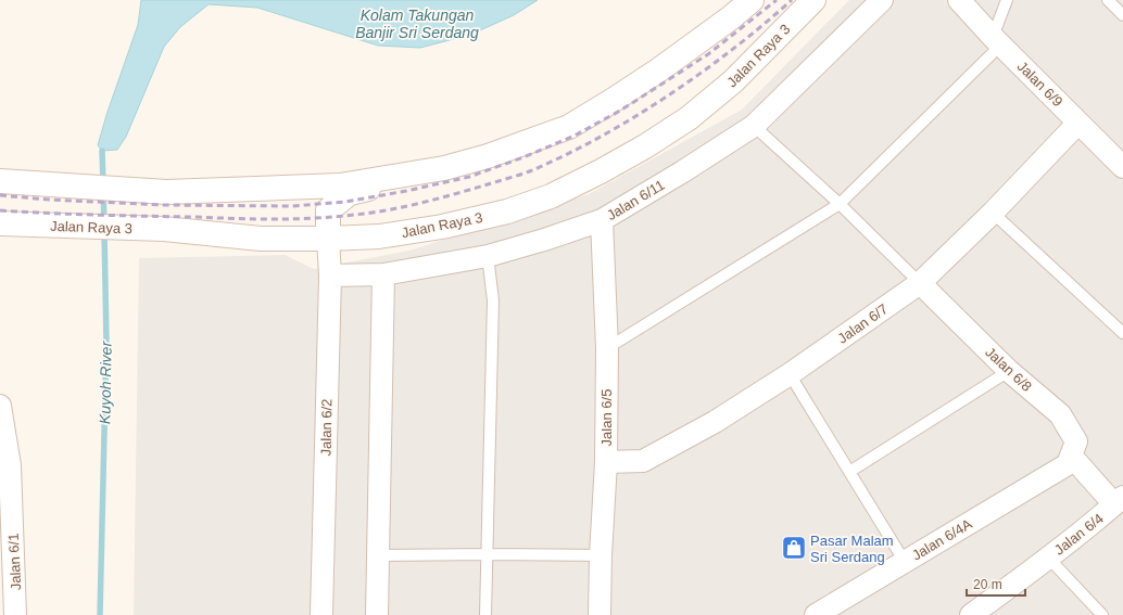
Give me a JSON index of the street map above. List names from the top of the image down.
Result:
{
  "streets": {
    "street": [
      "Jalan Raya 3",
      "Jalan 6/9",
      "Jalan 6/11",
      "Jalan 6/7",
      "Jalan 6/8",
      "Jalan 6/5",
      "Jalan 6/2",
      "Jalan 6/4",
      "Jalan 6/4A",
      "Jalan 6/1"
    ]
  },
  "crossings": [
    ["Jalan Raya 3", "Jalan 6/2"],
    ["Jalan 6/9", "Jalan 6/7"],
    ["Jalan 6/11", "Jalan 6/5"],
    ["Jalan 6/11", "Jalan 6/2"],
    ["Jalan 6/7", "Jalan 6/8"],
    ["Jalan 6/7", "Jalan 6/5"],
    ["Jalan 6/8", "Jalan 6/4A"]
  ],
  "water": ["Kolam Takungan Banjir Sri Serdang", "Kuyoh River"],
  "places": {
    "shop": ["Pasar Malam Sri Serdang"]
  },
  "scale_bar": "20 m"
}
